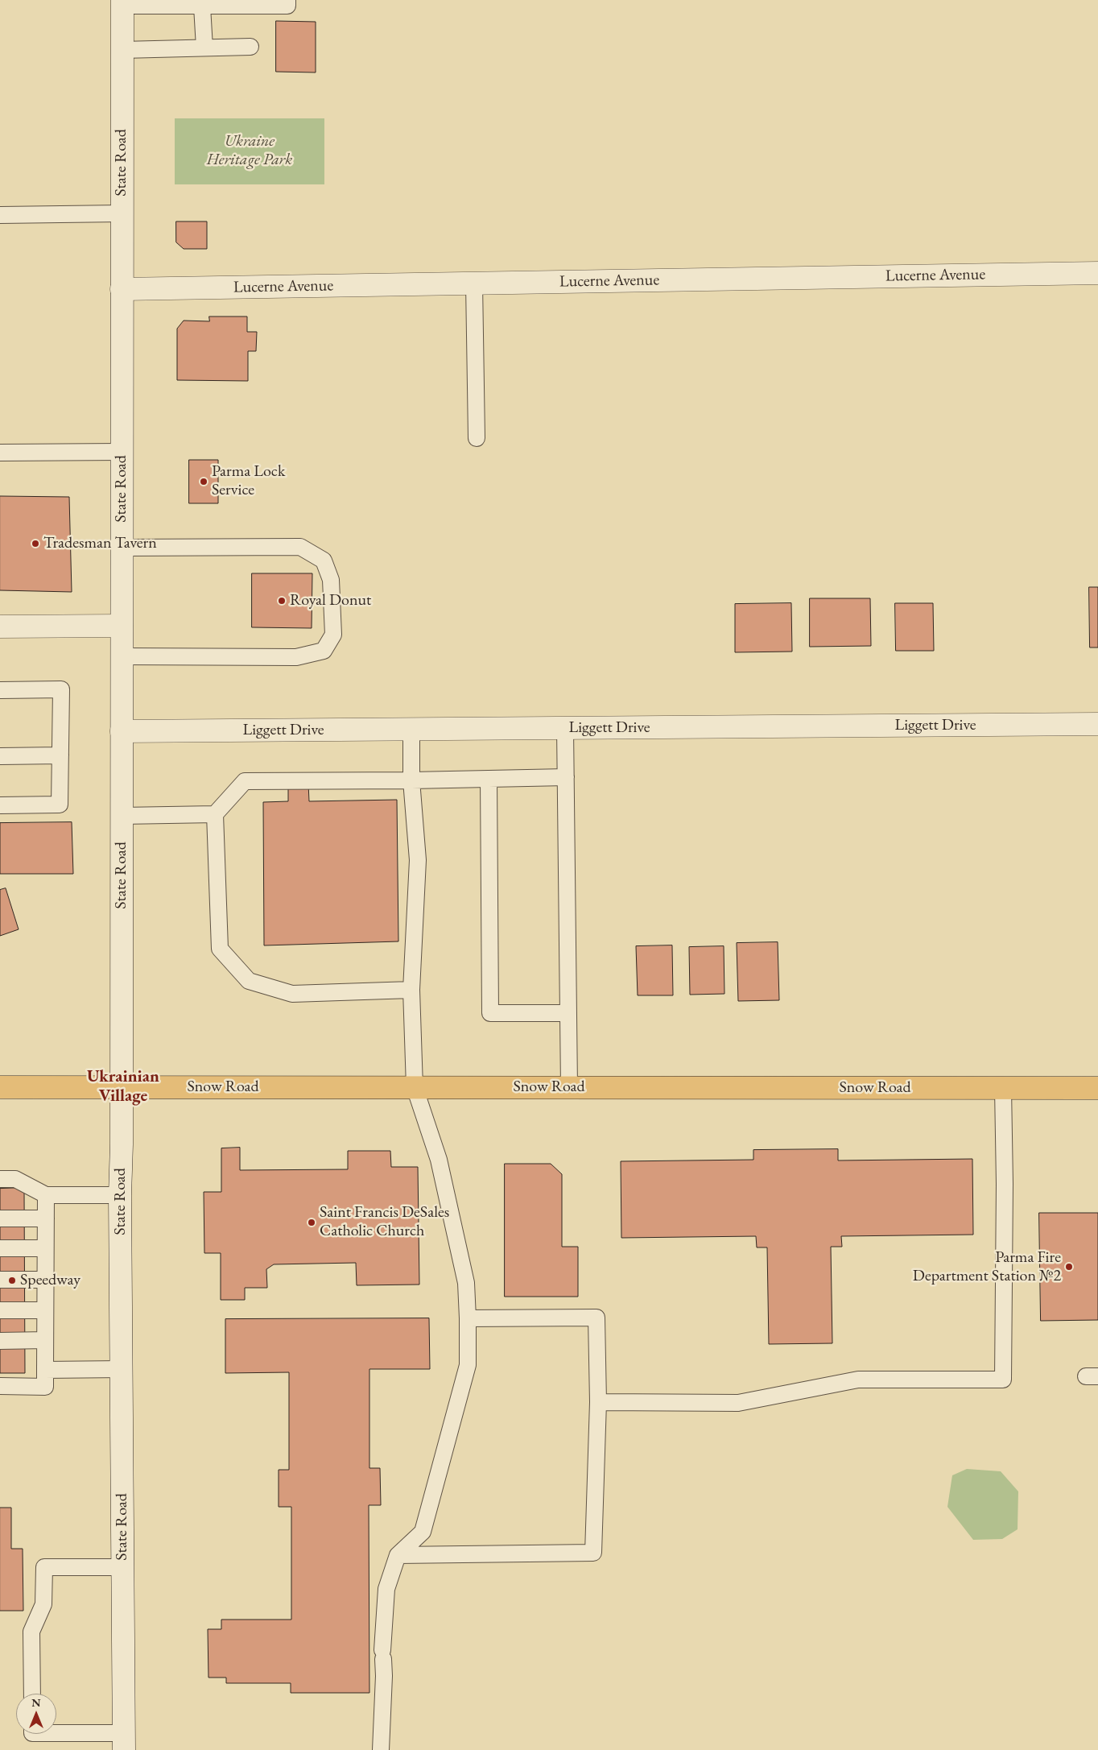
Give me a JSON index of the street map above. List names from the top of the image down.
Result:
{
  "streets": {
    "main road": ["Snow Road"],
    "street": ["State Road", "Lucerne Avenue", "Liggett Drive"]
  },
  "crossings": [
    ["State Road", "Lucerne Avenue"],
    ["State Road", "Liggett Drive"],
    ["State Road", "Snow Road"]
  ],
  "districts": ["Ukrainian Village"],
  "parks": ["Ukraine Heritage Park"],
  "places": [
    "Parma Lock Service",
    "Tradesman Tavern",
    "Royal Donut",
    "Saint Francis DeSales Catholic Church",
    "Parma Fire Department Station №2",
    "Speedway"
  ],
  "north": "top"
}
